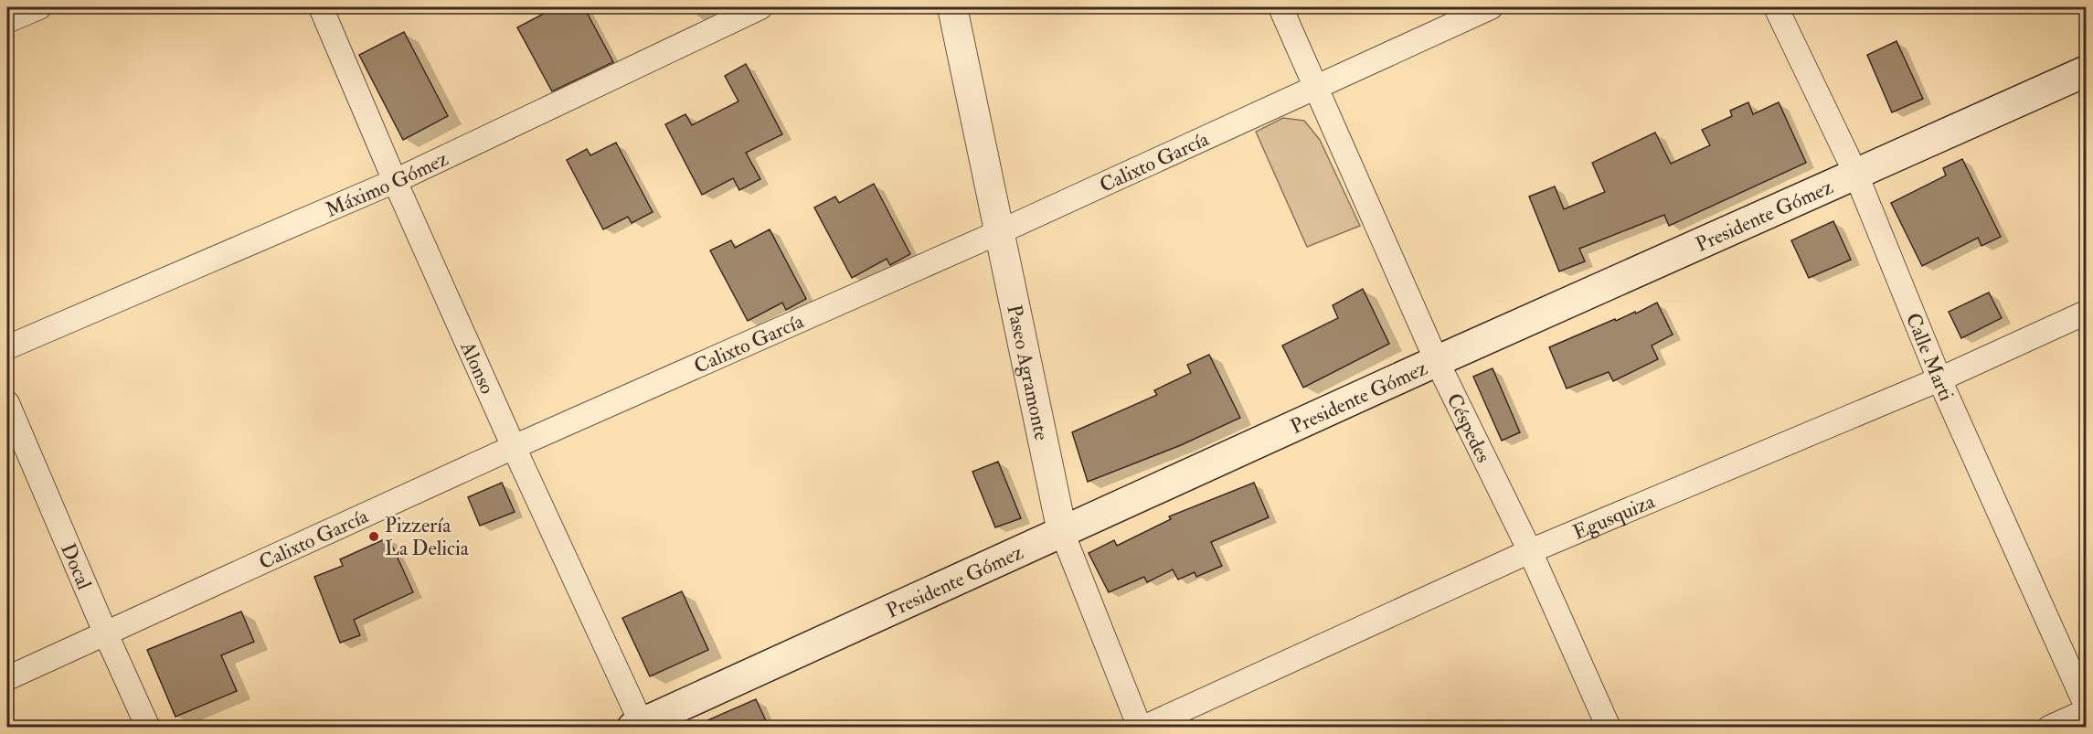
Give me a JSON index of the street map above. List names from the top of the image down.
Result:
{
  "streets": {
    "main road": ["Presidente Gómez"],
    "street": [
      "Calixto García",
      "Máximo Gómez",
      "Calle Marti",
      "Alonso",
      "Paseo Agramonte",
      "Céspedes",
      "Egusquiza",
      "Docal"
    ]
  },
  "crossings": [
    ["Calixto García", "Alonso"],
    ["Calixto García", "Paseo Agramonte"],
    ["Calixto García", "Céspedes"],
    ["Calixto García", "Docal"],
    ["Máximo Gómez", "Alonso"],
    ["Presidente Gómez", "Calle Marti"],
    ["Presidente Gómez", "Alonso"],
    ["Presidente Gómez", "Paseo Agramonte"],
    ["Presidente Gómez", "Céspedes"],
    ["Calle Marti", "Egusquiza"],
    ["Paseo Agramonte", "Egusquiza"],
    ["Céspedes", "Egusquiza"]
  ],
  "places": ["Pizzería La Delicia"]
}
